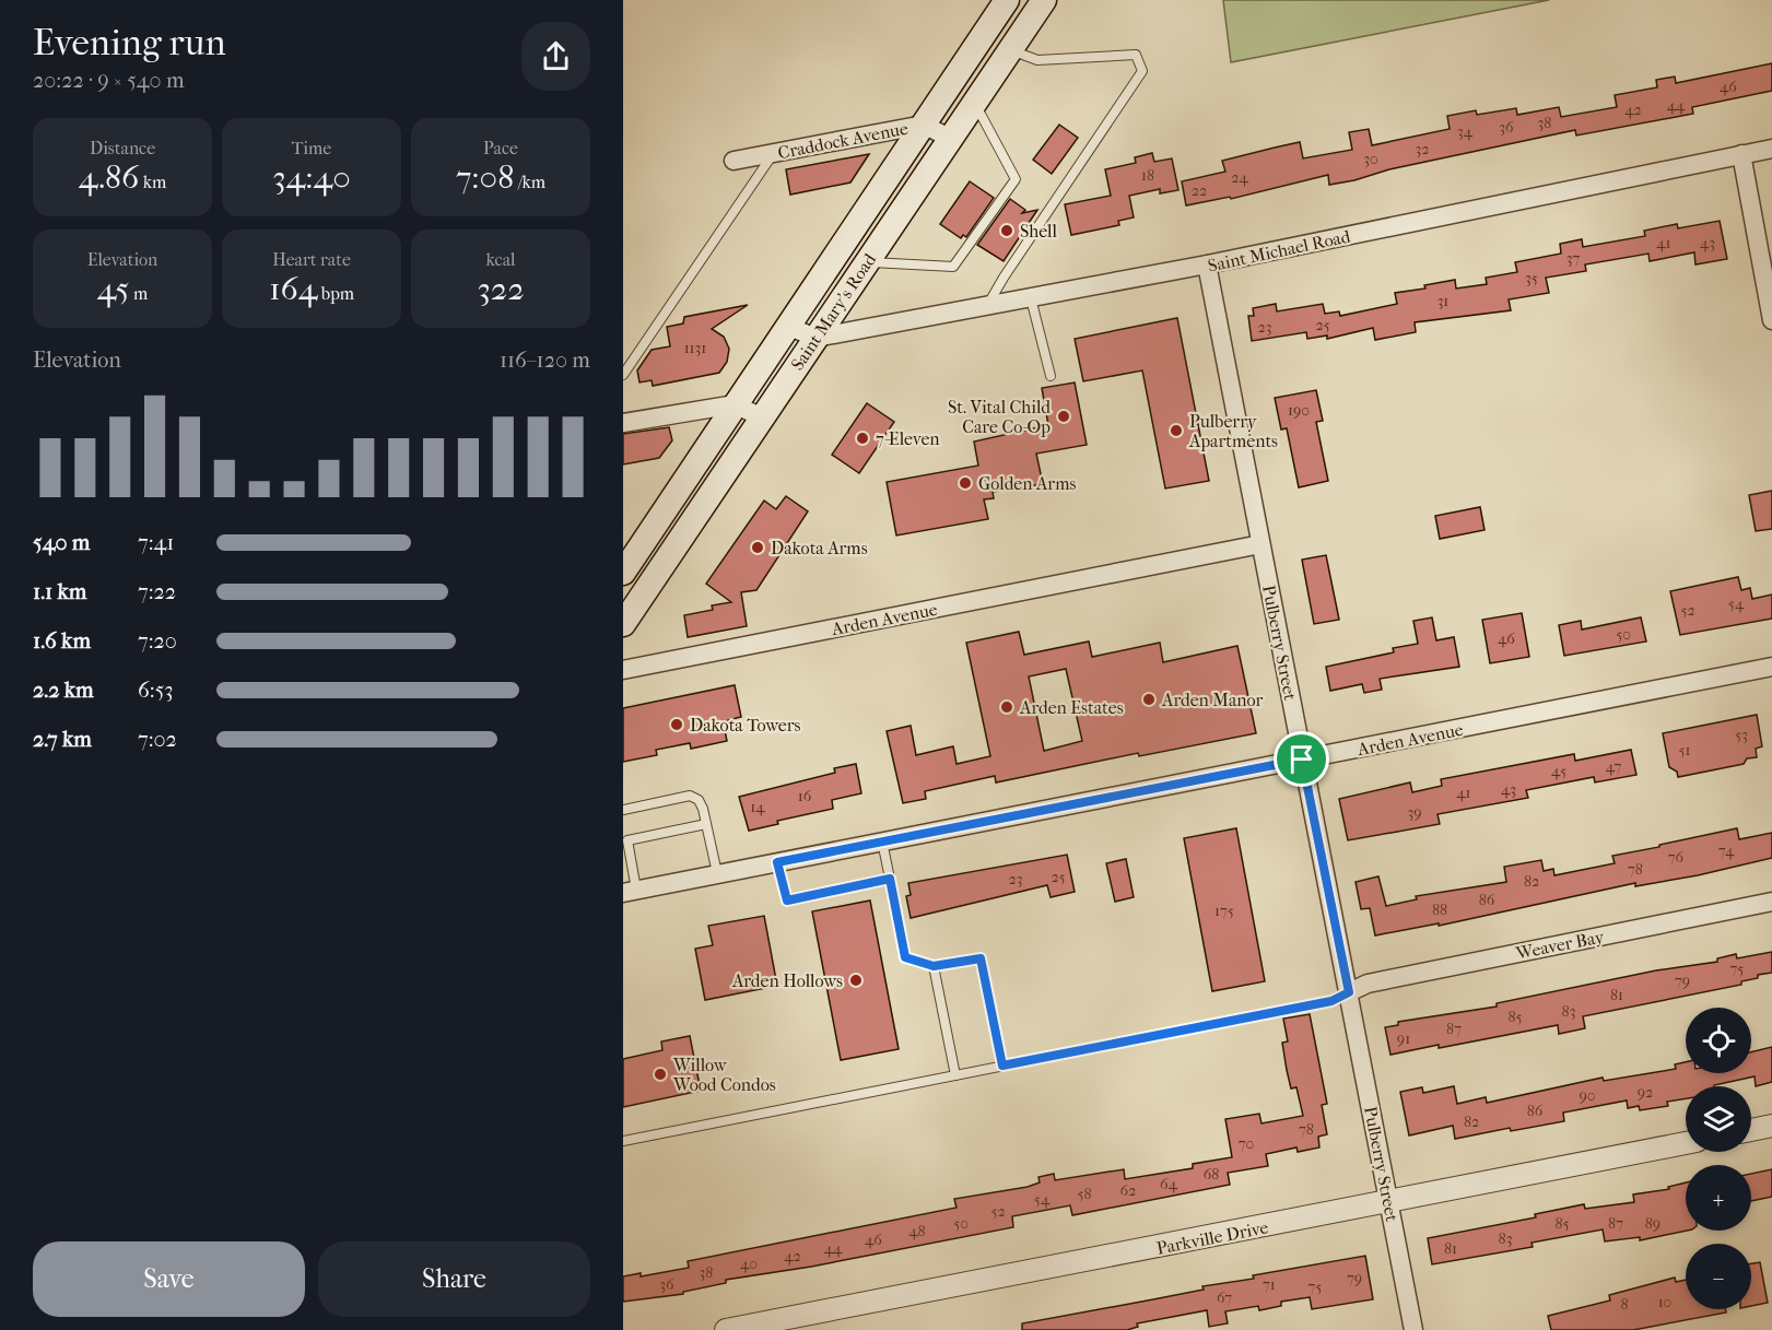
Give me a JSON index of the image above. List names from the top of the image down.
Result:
{
  "streets": {
    "main road": ["Saint Mary's Road"],
    "street": [
      "Craddock Avenue",
      "Saint Michael Road",
      "Arden Avenue",
      "Pulberry Street",
      "Weaver Bay",
      "Parkville Drive"
    ]
  },
  "crossings": [
    ["Craddock Avenue", "Saint Mary's Road"],
    ["Saint Michael Road", "Saint Mary's Road"],
    ["Saint Michael Road", "Pulberry Street"],
    ["Arden Avenue", "Pulberry Street"],
    ["Pulberry Street", "Weaver Bay"],
    ["Pulberry Street", "Parkville Drive"]
  ],
  "places": [
    "Shell",
    "St. Vital Child Care Co-Op",
    "Pulberry Apartments",
    "7-Eleven",
    "Golden Arms",
    "Dakota Arms",
    "Arden Manor",
    "Arden Estates",
    "Dakota Towers",
    "Arden Hollows",
    "Willow Wood Condos"
  ],
  "house_numbers": [
    "46",
    "44",
    "42",
    "38",
    "36",
    "34",
    "32",
    "30",
    "18",
    "24",
    "22",
    "41",
    "43",
    "37",
    "35",
    "31",
    "25",
    "23",
    "1131",
    "190",
    "54",
    "52",
    "50",
    "46",
    "53",
    "51",
    "47",
    "45",
    "43",
    "41",
    "16",
    "14",
    "39",
    "74",
    "76",
    "78",
    "25",
    "23",
    "82",
    "86",
    "88",
    "175",
    "75",
    "79",
    "81",
    "83",
    "85",
    "87",
    "91",
    "92",
    "90",
    "86",
    "82",
    "78",
    "70",
    "68",
    "64",
    "62",
    "58",
    "54",
    "52",
    "50",
    "85",
    "87",
    "89",
    "48",
    "83",
    "46",
    "44",
    "81",
    "42",
    "40",
    "38",
    "79",
    "36",
    "71",
    "75",
    "67",
    "10",
    "8"
  ],
  "page": {
    "heading": ["Evening run", "20:22 · 9 × 540 m"],
    "stats": [
      ["Distance", "4.86 km"],
      ["Time", "34:40"],
      ["Pace", "7:08 /km"],
      ["Elevation", "45 m"],
      ["Heart rate", "164 bpm"],
      ["kcal", "322"]
    ],
    "chart": ["Elevation", "116–120 m"],
    "list": [
      {
        "name": "540 m",
        "note": "7:41"
      },
      {
        "name": "1.1 km",
        "note": "7:22"
      },
      {
        "name": "1.6 km",
        "note": "7:20"
      },
      {
        "name": "2.2 km",
        "note": "6:53"
      },
      {
        "name": "2.7 km",
        "note": "7:02"
      }
    ],
    "map_buttons": ["+", "−"],
    "buttons": ["Save", "Share"]
  }
}
